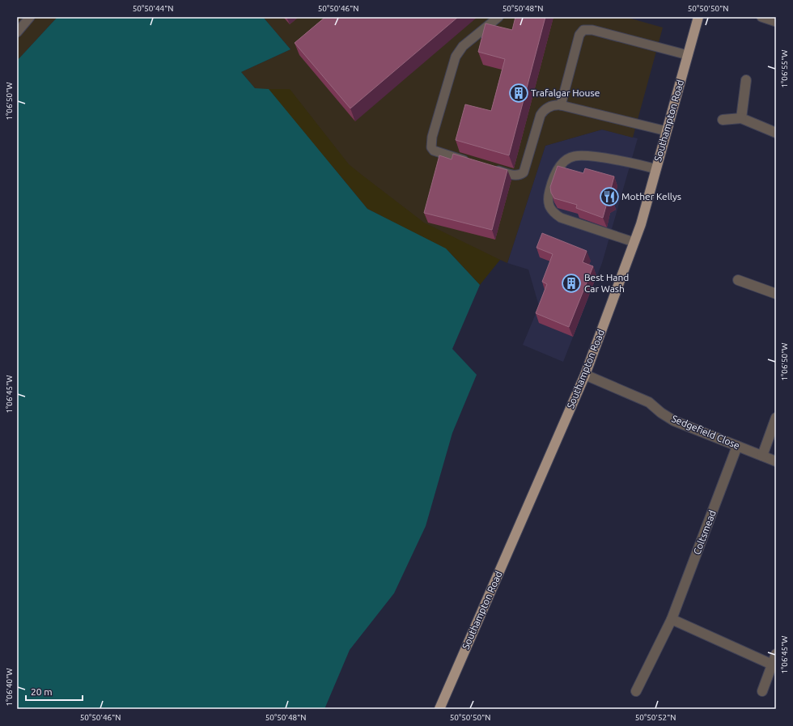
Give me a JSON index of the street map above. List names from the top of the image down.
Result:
{
  "streets": {
    "main road": ["Southampton Road"],
    "street": ["Sedgefield Close", "Coltsmead"]
  },
  "crossings": [
    ["Southampton Road", "Sedgefield Close"],
    ["Sedgefield Close", "Coltsmead"]
  ],
  "places": {
    "building": ["Trafalgar House", "Best Hand Car Wash"],
    "restaurant": ["Mother Kellys"]
  },
  "scale_bar": "20 m",
  "coordinates": [
    "50°50'44\"N",
    "50°50'46\"N",
    "50°50'48\"N",
    "50°50'50\"N",
    "1°06'55\"W",
    "1°06'50\"W",
    "1°06'45\"W",
    "1°06'40\"W",
    "50°50'52\"N"
  ]
}
